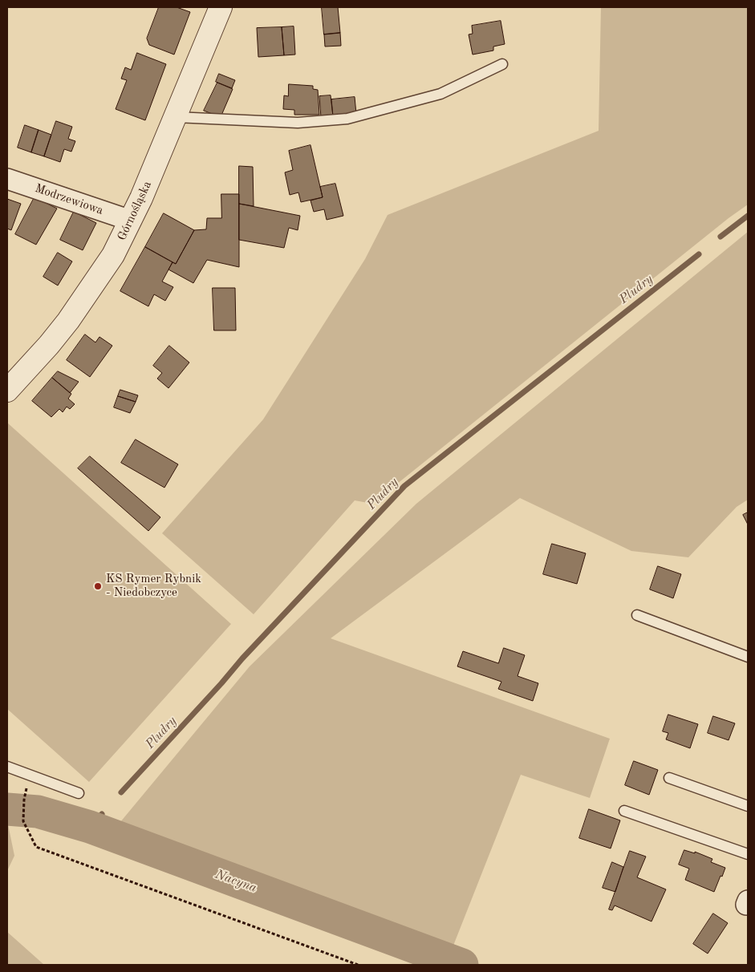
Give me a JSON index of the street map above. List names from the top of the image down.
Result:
{
  "streets": {
    "street": ["Modrzewiowa", "Górnośląska"]
  },
  "crossings": [
    ["Modrzewiowa", "Górnośląska"]
  ],
  "water": ["Pludry", "Nacyna"],
  "places": ["KS Rymer Rybnik - Niedobczyce"]
}
